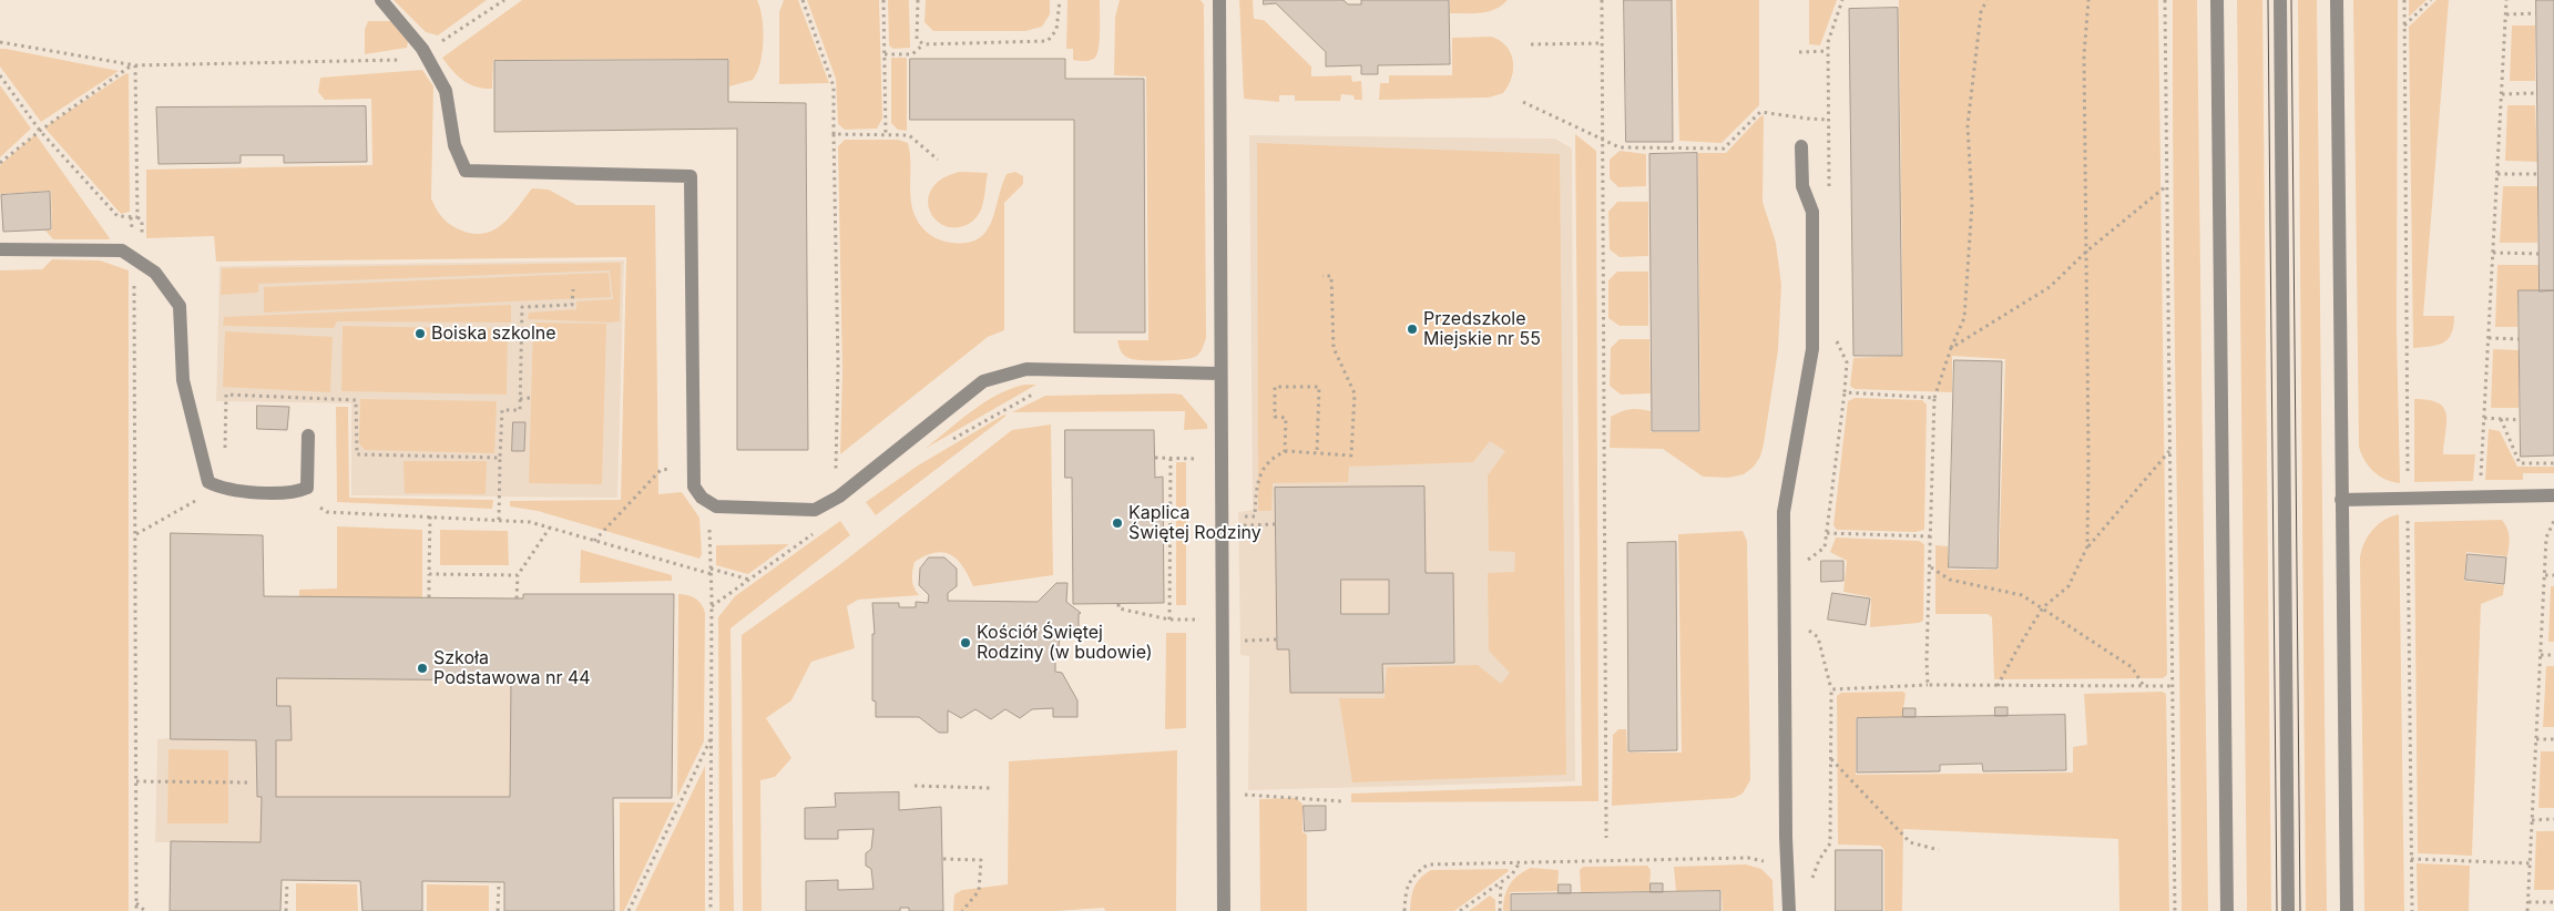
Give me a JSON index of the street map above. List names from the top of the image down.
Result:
{
  "places": [
    "Przedszkole Miejskie nr 55",
    "Boiska szkolne",
    "Kaplica Świętej Rodziny",
    "Kościół Świętej Rodziny (w budowie)",
    "Szkoła Podstawowa nr 44"
  ]
}
